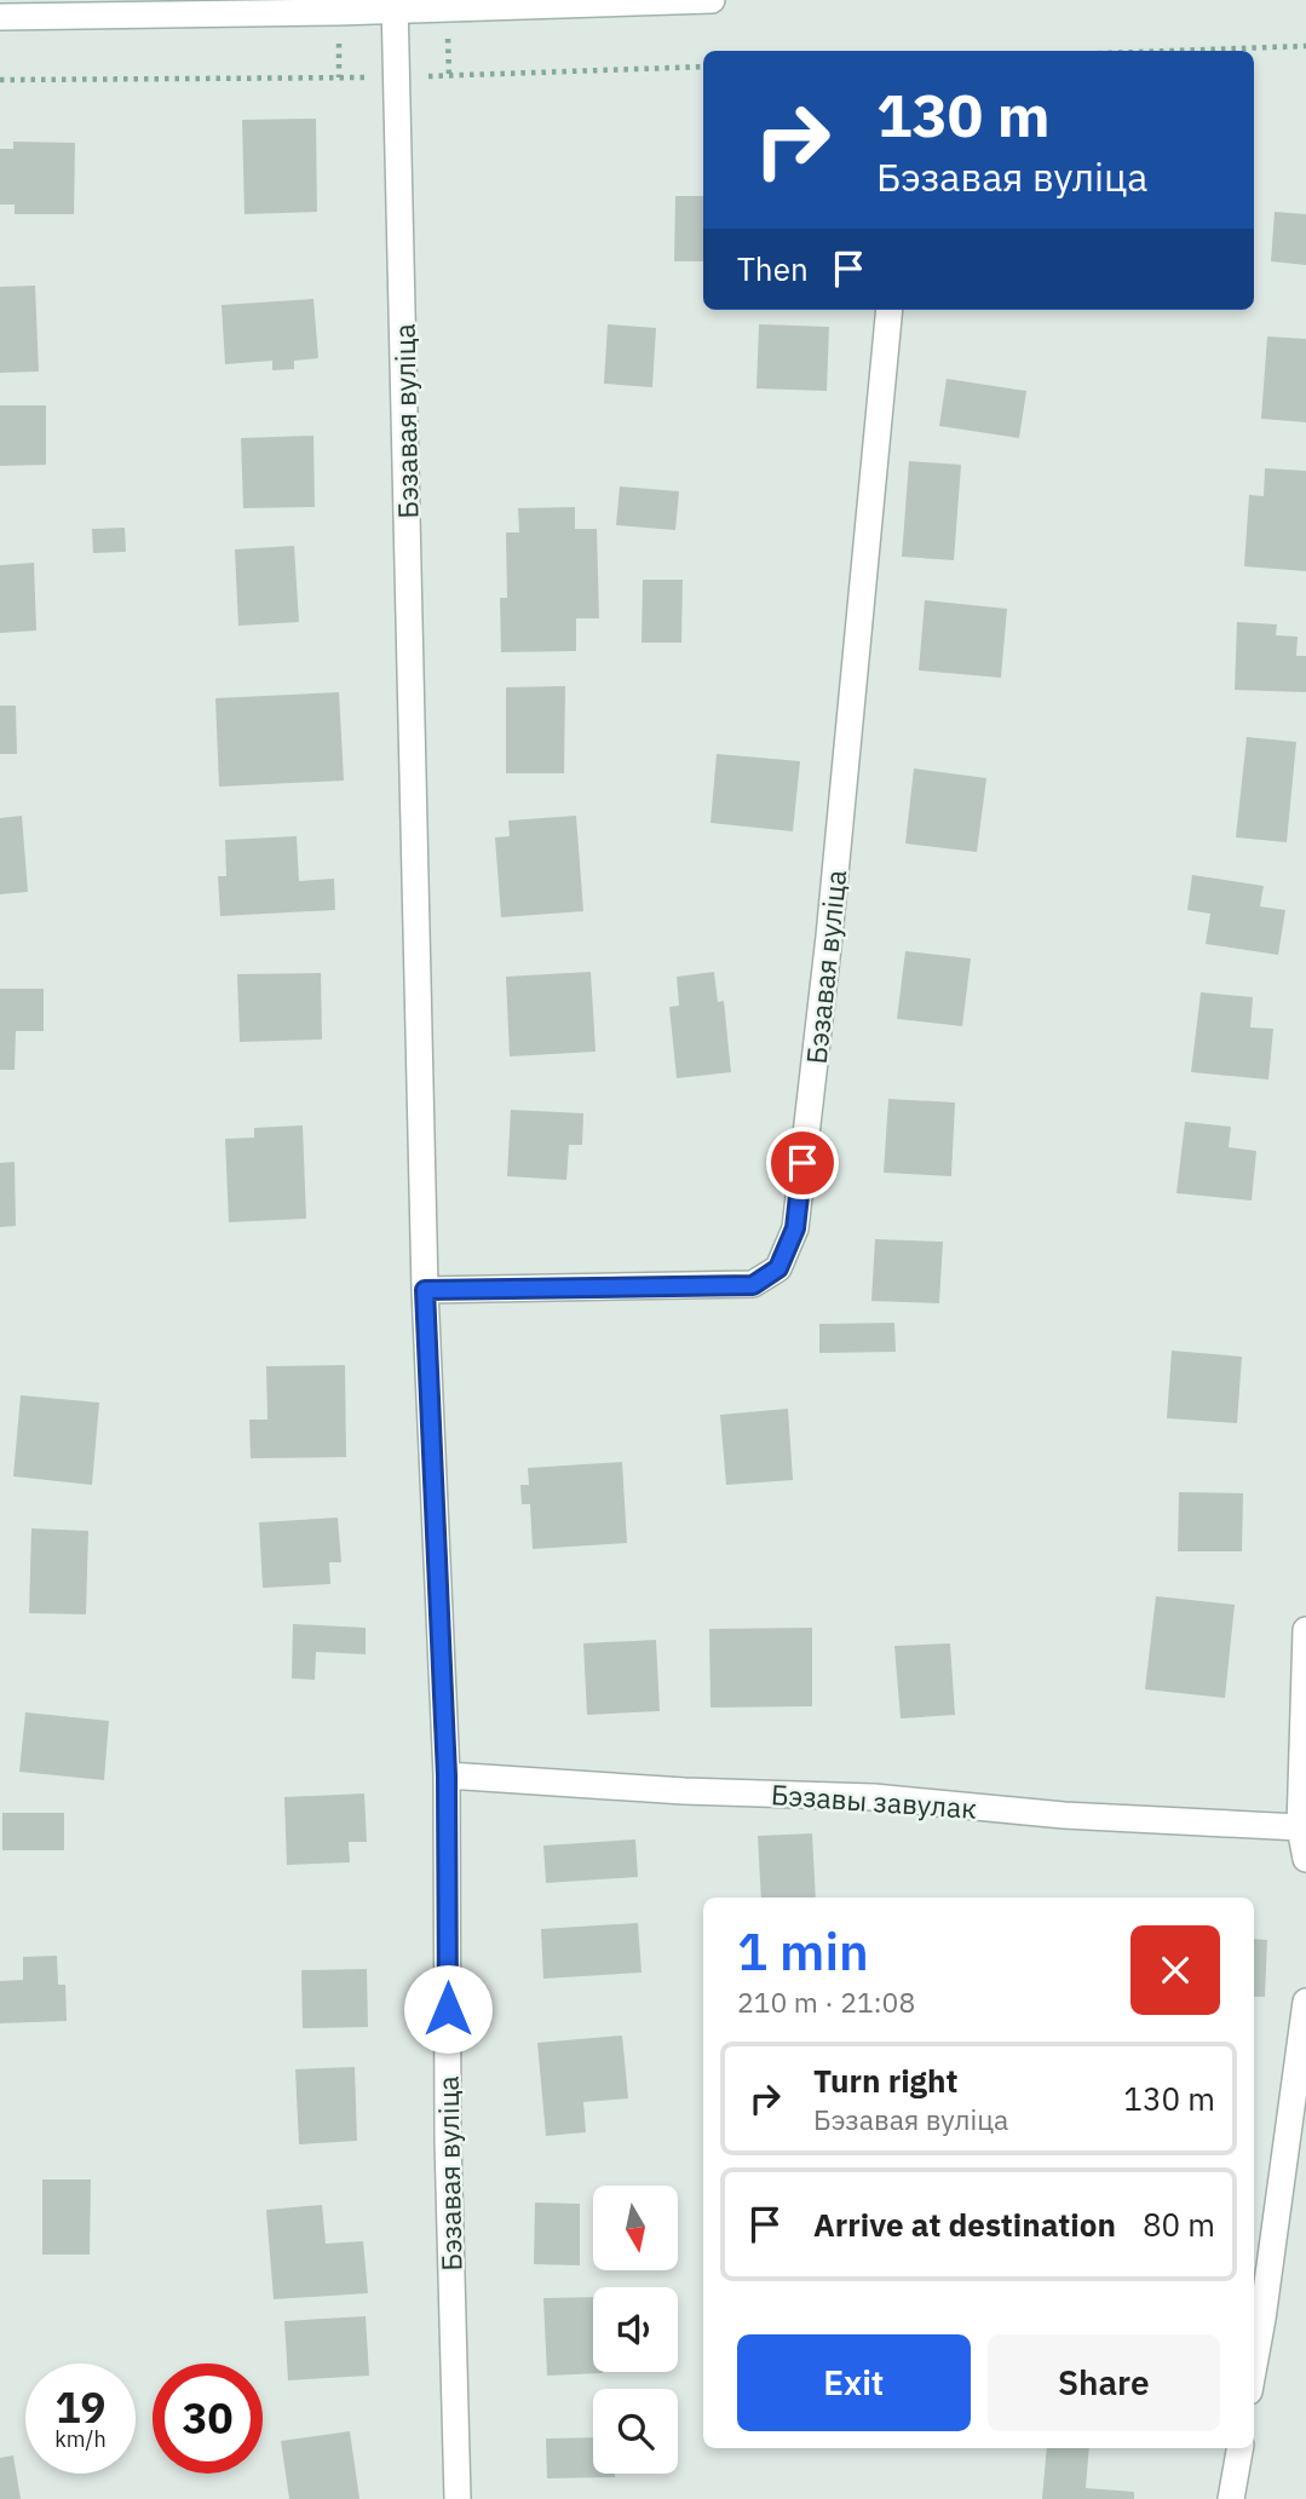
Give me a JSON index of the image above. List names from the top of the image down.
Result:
{
  "streets": {
    "street": ["Бэзавая вуліца", "Бэзавы завулак"]
  },
  "crossings": [
    ["Бэзавая вуліца", "Бэзавы завулак"]
  ],
  "north": "bottom",
  "page": {
    "turn": ["130 m", "Бэзавая вуліца"],
    "then": "Then",
    "heading": ["1 min", "210 m · 21:08"],
    "list": [
      {
        "name": "Turn right",
        "note": "Бэзавая вуліца",
        "value": "130 m"
      },
      {
        "name": "Arrive at destination",
        "value": "80 m"
      }
    ],
    "buttons": ["Exit", "Share"],
    "speed": "19 km/h",
    "limit": "30"
  }
}
